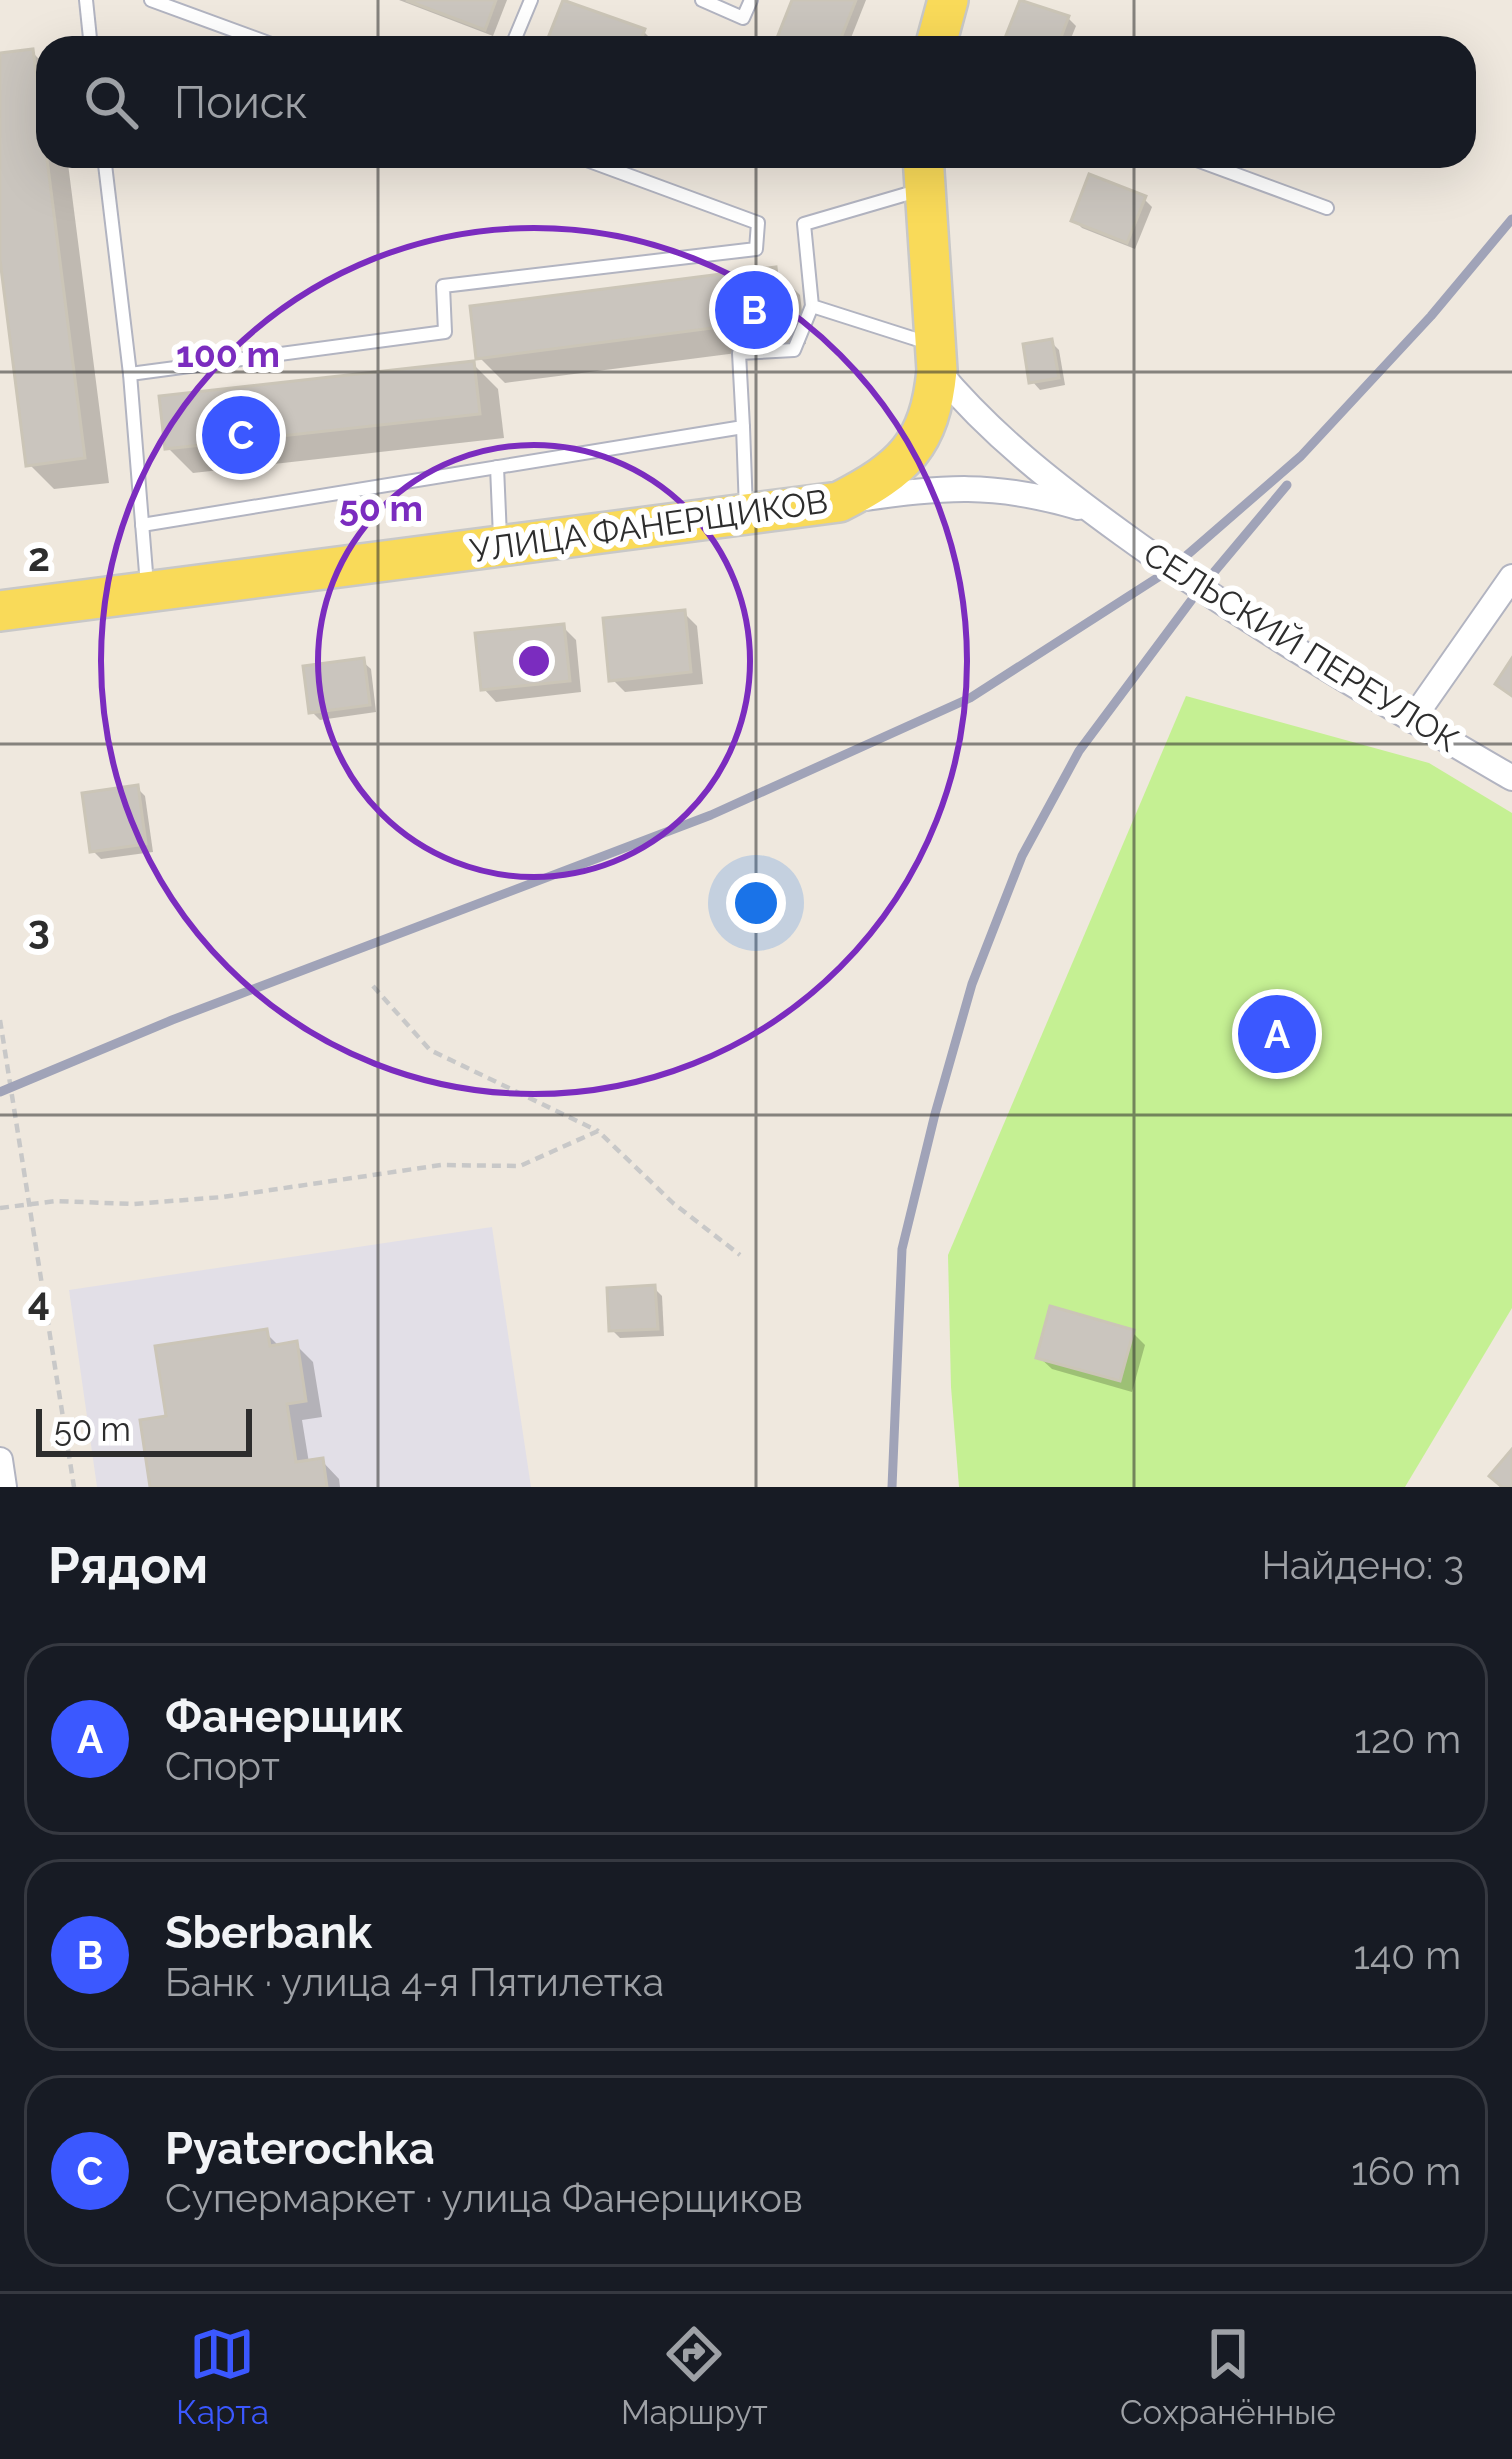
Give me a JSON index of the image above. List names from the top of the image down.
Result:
{
  "streets": {
    "main road": ["УЛИЦА ФАНЕРЩИКОВ"],
    "street": ["СЕЛЬСКИЙ ПЕРЕУЛОК"]
  },
  "crossings": [
    ["УЛИЦА ФАНЕРЩИКОВ", "СЕЛЬСКИЙ ПЕРЕУЛОК"]
  ],
  "scale_bar": "50 m",
  "page": {
    "search": "Поиск",
    "pins": ["B", "C", "A"],
    "scale": "50 m",
    "heading": ["Рядом", "Найдено: 3"],
    "list": [
      {
        "mark": "A",
        "name": "Фанерщик",
        "note": "Спорт",
        "value": "120 m"
      },
      {
        "mark": "B",
        "name": "Sberbank",
        "note": "Банк · улица 4-я Пятилетка",
        "value": "140 m"
      },
      {
        "mark": "C",
        "name": "Pyaterochka",
        "note": "Супермаркет · улица Фанерщиков",
        "value": "160 m"
      }
    ],
    "nav": ["Карта", "Маршрут", "Сохранённые"]
  },
  "grid": {
    "rows": ["2", "3", "4"]
  },
  "rings": ["100 m", "50 m"]
}
